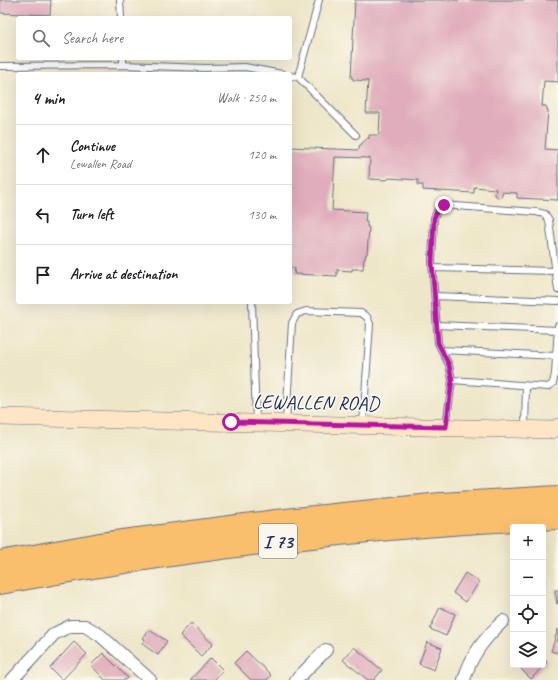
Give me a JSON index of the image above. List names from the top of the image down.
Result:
{
  "streets": {
    "highway": ["I 73"],
    "street": ["LEWALLEN ROAD"]
  },
  "page": {
    "search": "Search here",
    "heading": ["4 min", "Walk · 250 m"],
    "list": [
      ["Continue", "Lewallen Road", "120 m"],
      ["Turn left", "130 m"],
      "Arrive at destination"
    ],
    "map_buttons": ["+", "−"]
  }
}
